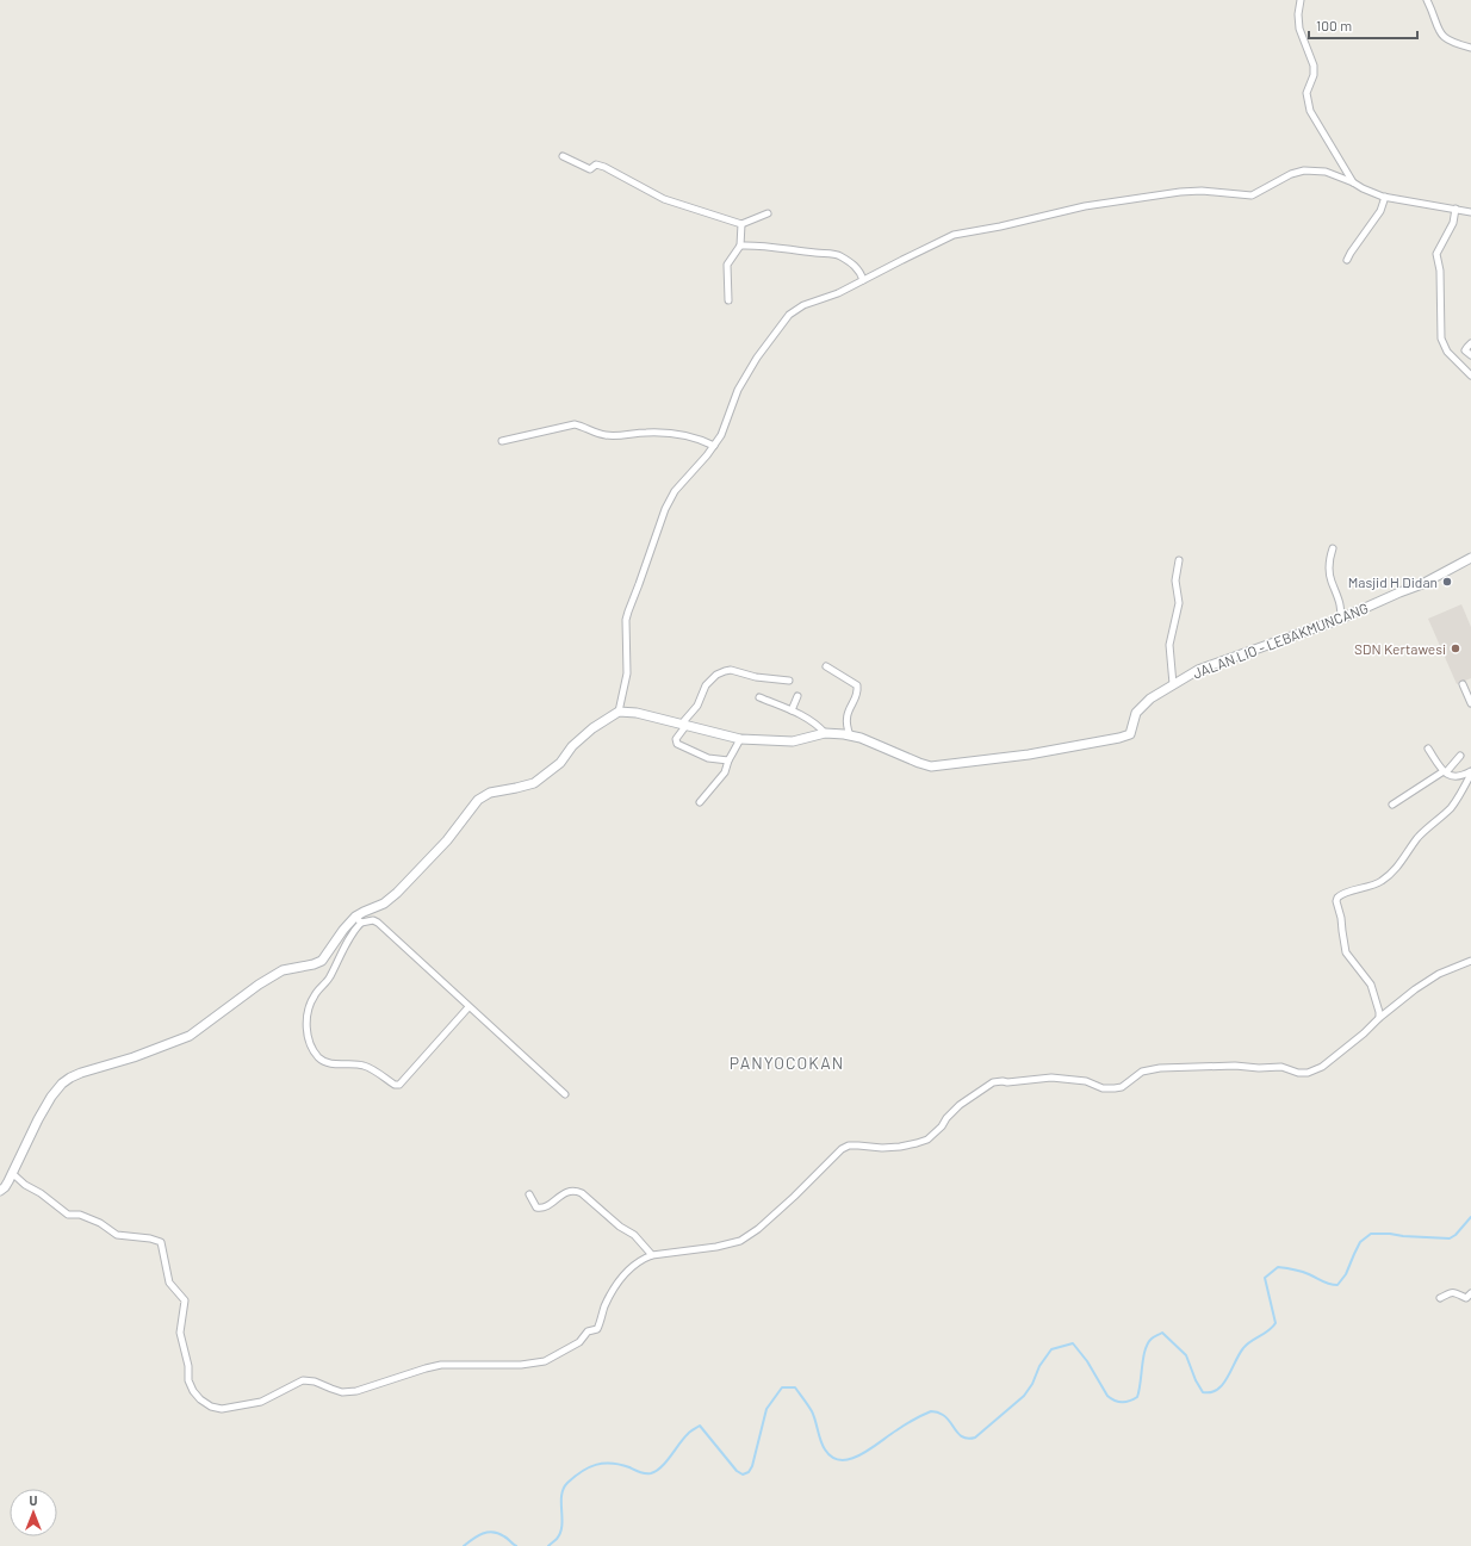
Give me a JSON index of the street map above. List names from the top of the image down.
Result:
{
  "streets": {
    "street": ["JALAN LIO - LEBAKMUNCANG"]
  },
  "districts": ["PANYOCOKAN"],
  "places": ["Masjid H Didan", "SDN Kertawesi"],
  "scale_bar": "100 m",
  "north": "top"
}
